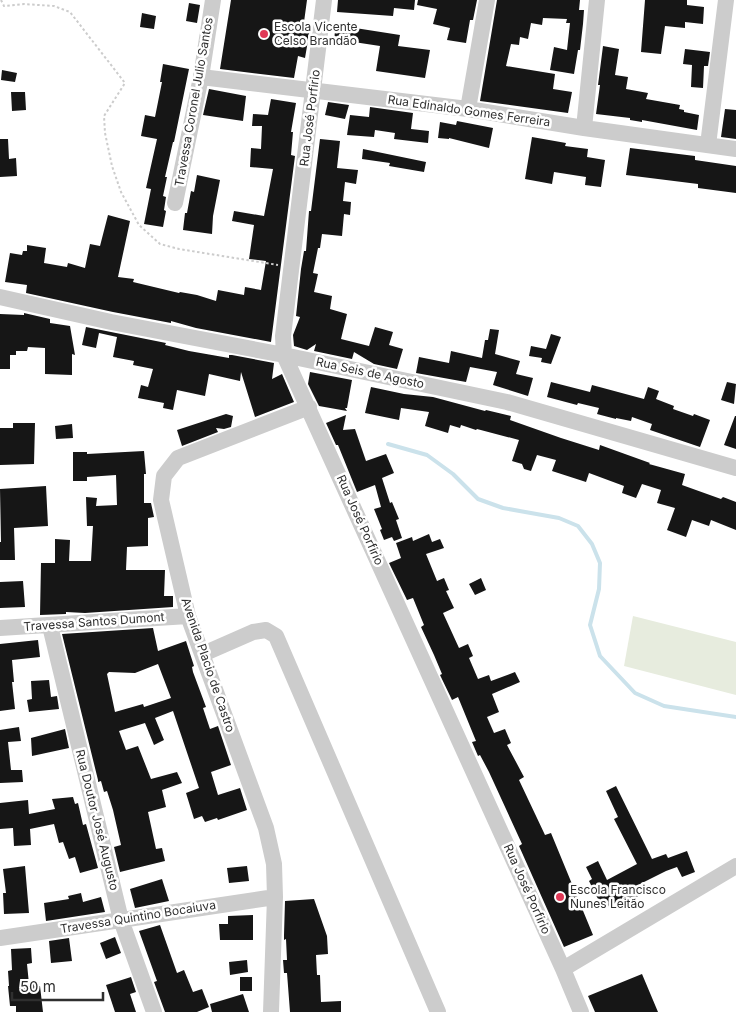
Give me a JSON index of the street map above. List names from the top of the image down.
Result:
{
  "streets": {
    "street": [
      "Travessa Coronel Julio Santos",
      "Rua Edinaldo Gomes Ferreira",
      "Rua José Porfirio",
      "Rua Seis de Agosto",
      "Travessa Santos Dumont",
      "Avenida Placio de Castro",
      "Rua Doutor José Augusto",
      "Travessa Quintino Bocaiuva"
    ]
  },
  "crossings": [
    ["Travessa Coronel Julio Santos", "Rua Edinaldo Gomes Ferreira"],
    ["Rua Edinaldo Gomes Ferreira", "Rua José Porfirio"],
    ["Rua José Porfirio", "Rua Seis de Agosto"],
    ["Rua José Porfirio", "Avenida Placio de Castro"],
    ["Travessa Santos Dumont", "Avenida Placio de Castro"],
    ["Travessa Santos Dumont", "Rua Doutor José Augusto"],
    ["Avenida Placio de Castro", "Travessa Quintino Bocaiuva"],
    ["Rua Doutor José Augusto", "Travessa Quintino Bocaiuva"]
  ],
  "places": ["Escola Vicente Celso Brandão", "Escola Francisco Nunes Leitão"],
  "scale_bar": "50 m"
}
